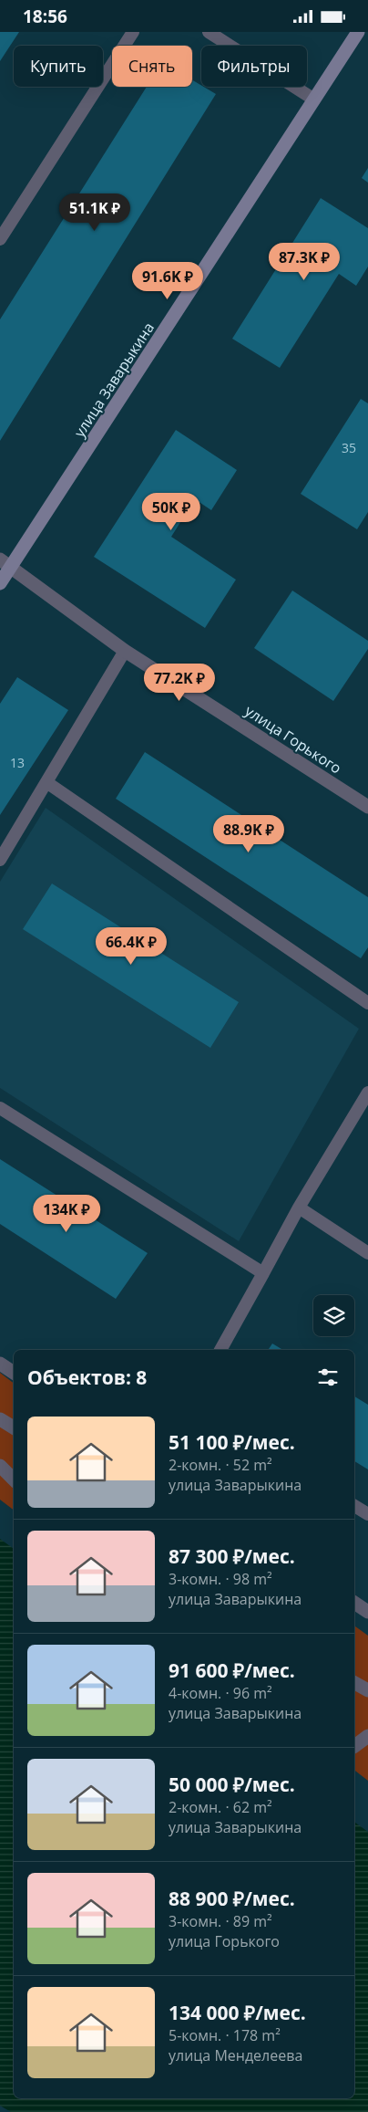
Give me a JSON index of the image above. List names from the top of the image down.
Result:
{
  "streets": {
    "street": ["улица Заварыкина", "улица Горького"]
  },
  "crossings": [
    ["улица Заварыкина", "улица Горького"]
  ],
  "house_numbers": ["35", "13"],
  "page": {
    "status": "18:56",
    "chip": ["Купить", "Снять", "Фильтры"],
    "price": [
      "51.1K ₽",
      "87.3K ₽",
      "91.6K ₽",
      "50K ₽",
      "77.2K ₽",
      "88.9K ₽",
      "66.4K ₽",
      "134K ₽"
    ],
    "heading": "Объектов: 8",
    "list": [
      {
        "name": "51 100 ₽/мес.",
        "note": "2-комн. · 52 m² · улица Заварыкина"
      },
      {
        "name": "87 300 ₽/мес.",
        "note": "3-комн. · 98 m² · улица Заварыкина"
      },
      {
        "name": "91 600 ₽/мес.",
        "note": "4-комн. · 96 m² · улица Заварыкина"
      },
      {
        "name": "50 000 ₽/мес.",
        "note": "2-комн. · 62 m² · улица Заварыкина"
      },
      {
        "name": "88 900 ₽/мес.",
        "note": "3-комн. · 89 m² · улица Горького"
      },
      {
        "name": "134 000 ₽/мес.",
        "note": "5-комн. · 178 m² · улица Менделеева"
      }
    ]
  }
}
